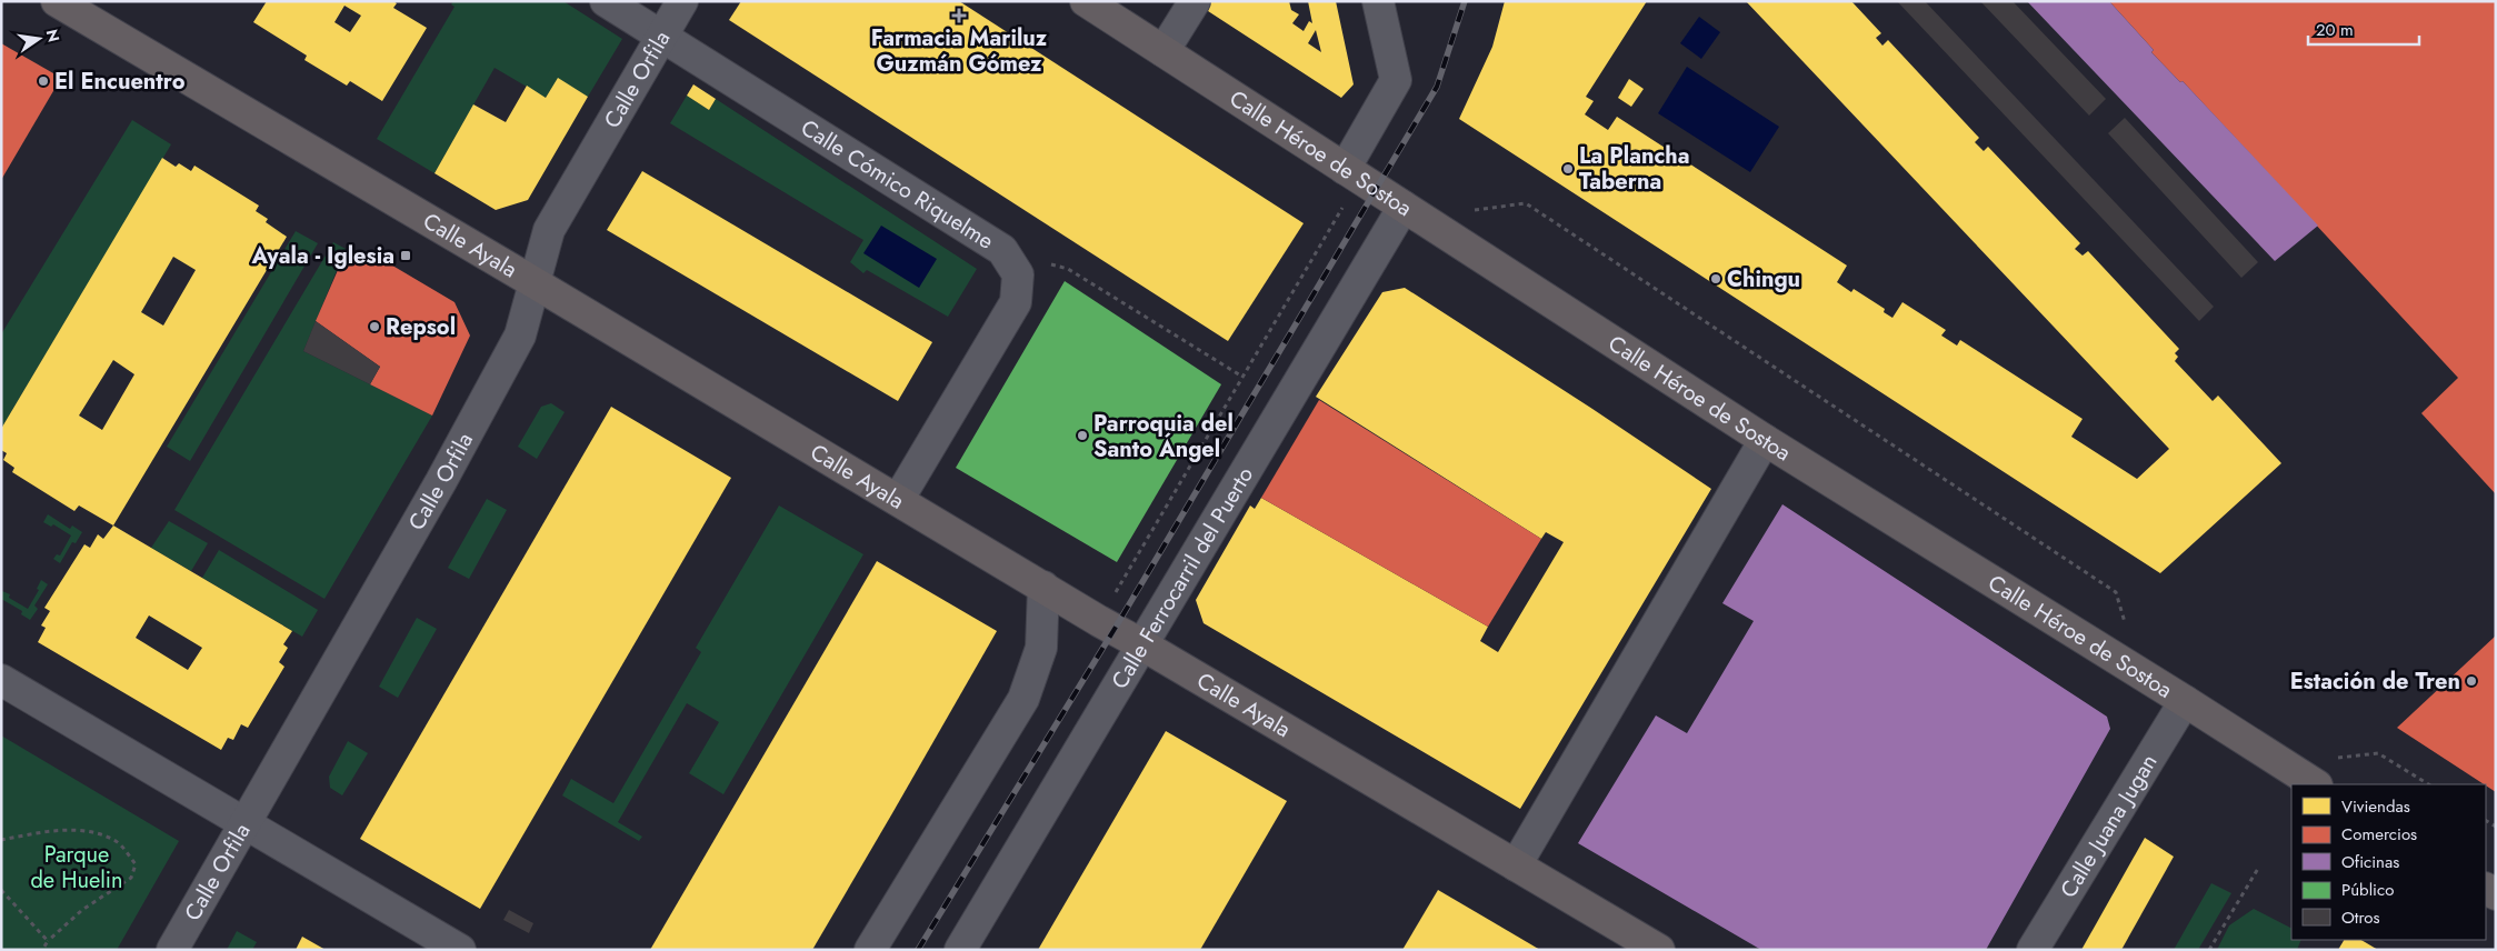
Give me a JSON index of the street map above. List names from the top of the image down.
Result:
{
  "streets": {
    "main road": ["Calle Héroe de Sostoa", "Calle Ayala"],
    "street": [
      "Calle Orfila",
      "Calle Cómico Riquelme",
      "Calle Ferrocarril del Puerto",
      "Calle Juana Jugan"
    ]
  },
  "crossings": [
    ["Calle Orfila", "Calle Cómico Riquelme"],
    ["Calle Orfila", "Calle Ayala"],
    ["Calle Héroe de Sostoa", "Calle Ferrocarril del Puerto"],
    ["Calle Héroe de Sostoa", "Calle Juana Jugan"],
    ["Calle Cómico Riquelme", "Calle Ayala"],
    ["Calle Ayala", "Calle Ferrocarril del Puerto"]
  ],
  "parks": ["Parque de Huelin"],
  "places": {
    "health": ["Farmacia Mariluz Guzmán Gómez"],
    "other": [
      "El Encuentro",
      "La Plancha Taberna",
      "Chingu",
      "Repsol",
      "Parroquia del Santo Ángel",
      "Estación de Tren"
    ],
    "transit": ["Ayala - Iglesia"]
  },
  "legend": [
    "Viviendas",
    "Comercios",
    "Oficinas",
    "Público",
    "Otros"
  ],
  "scale_bar": "20 m",
  "north": "right"
}
